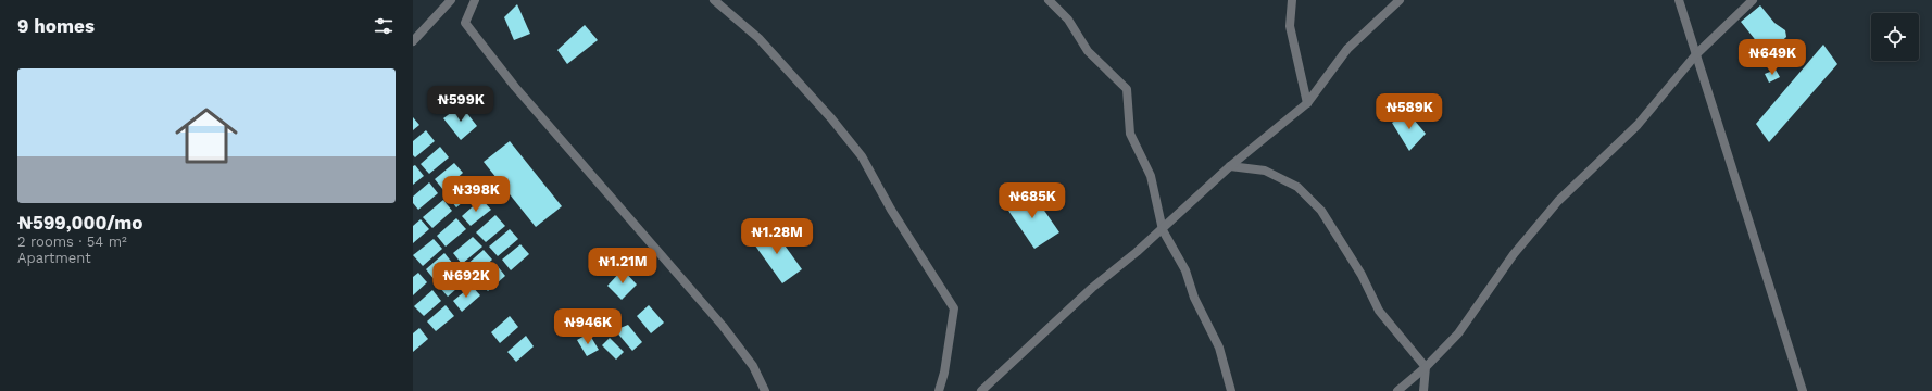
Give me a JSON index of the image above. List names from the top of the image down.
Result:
{
  "page": {
    "heading": "9 homes",
    "price": [
      "₦649K",
      "₦599K",
      "₦589K",
      "₦398K",
      "₦685K",
      "₦1.28M",
      "₦1.21M",
      "₦692K",
      "₦946K"
    ],
    "list": [
      {
        "name": "₦599,000/mo",
        "note": "2 rooms · 54 m² · Apartment"
      }
    ]
  }
}
